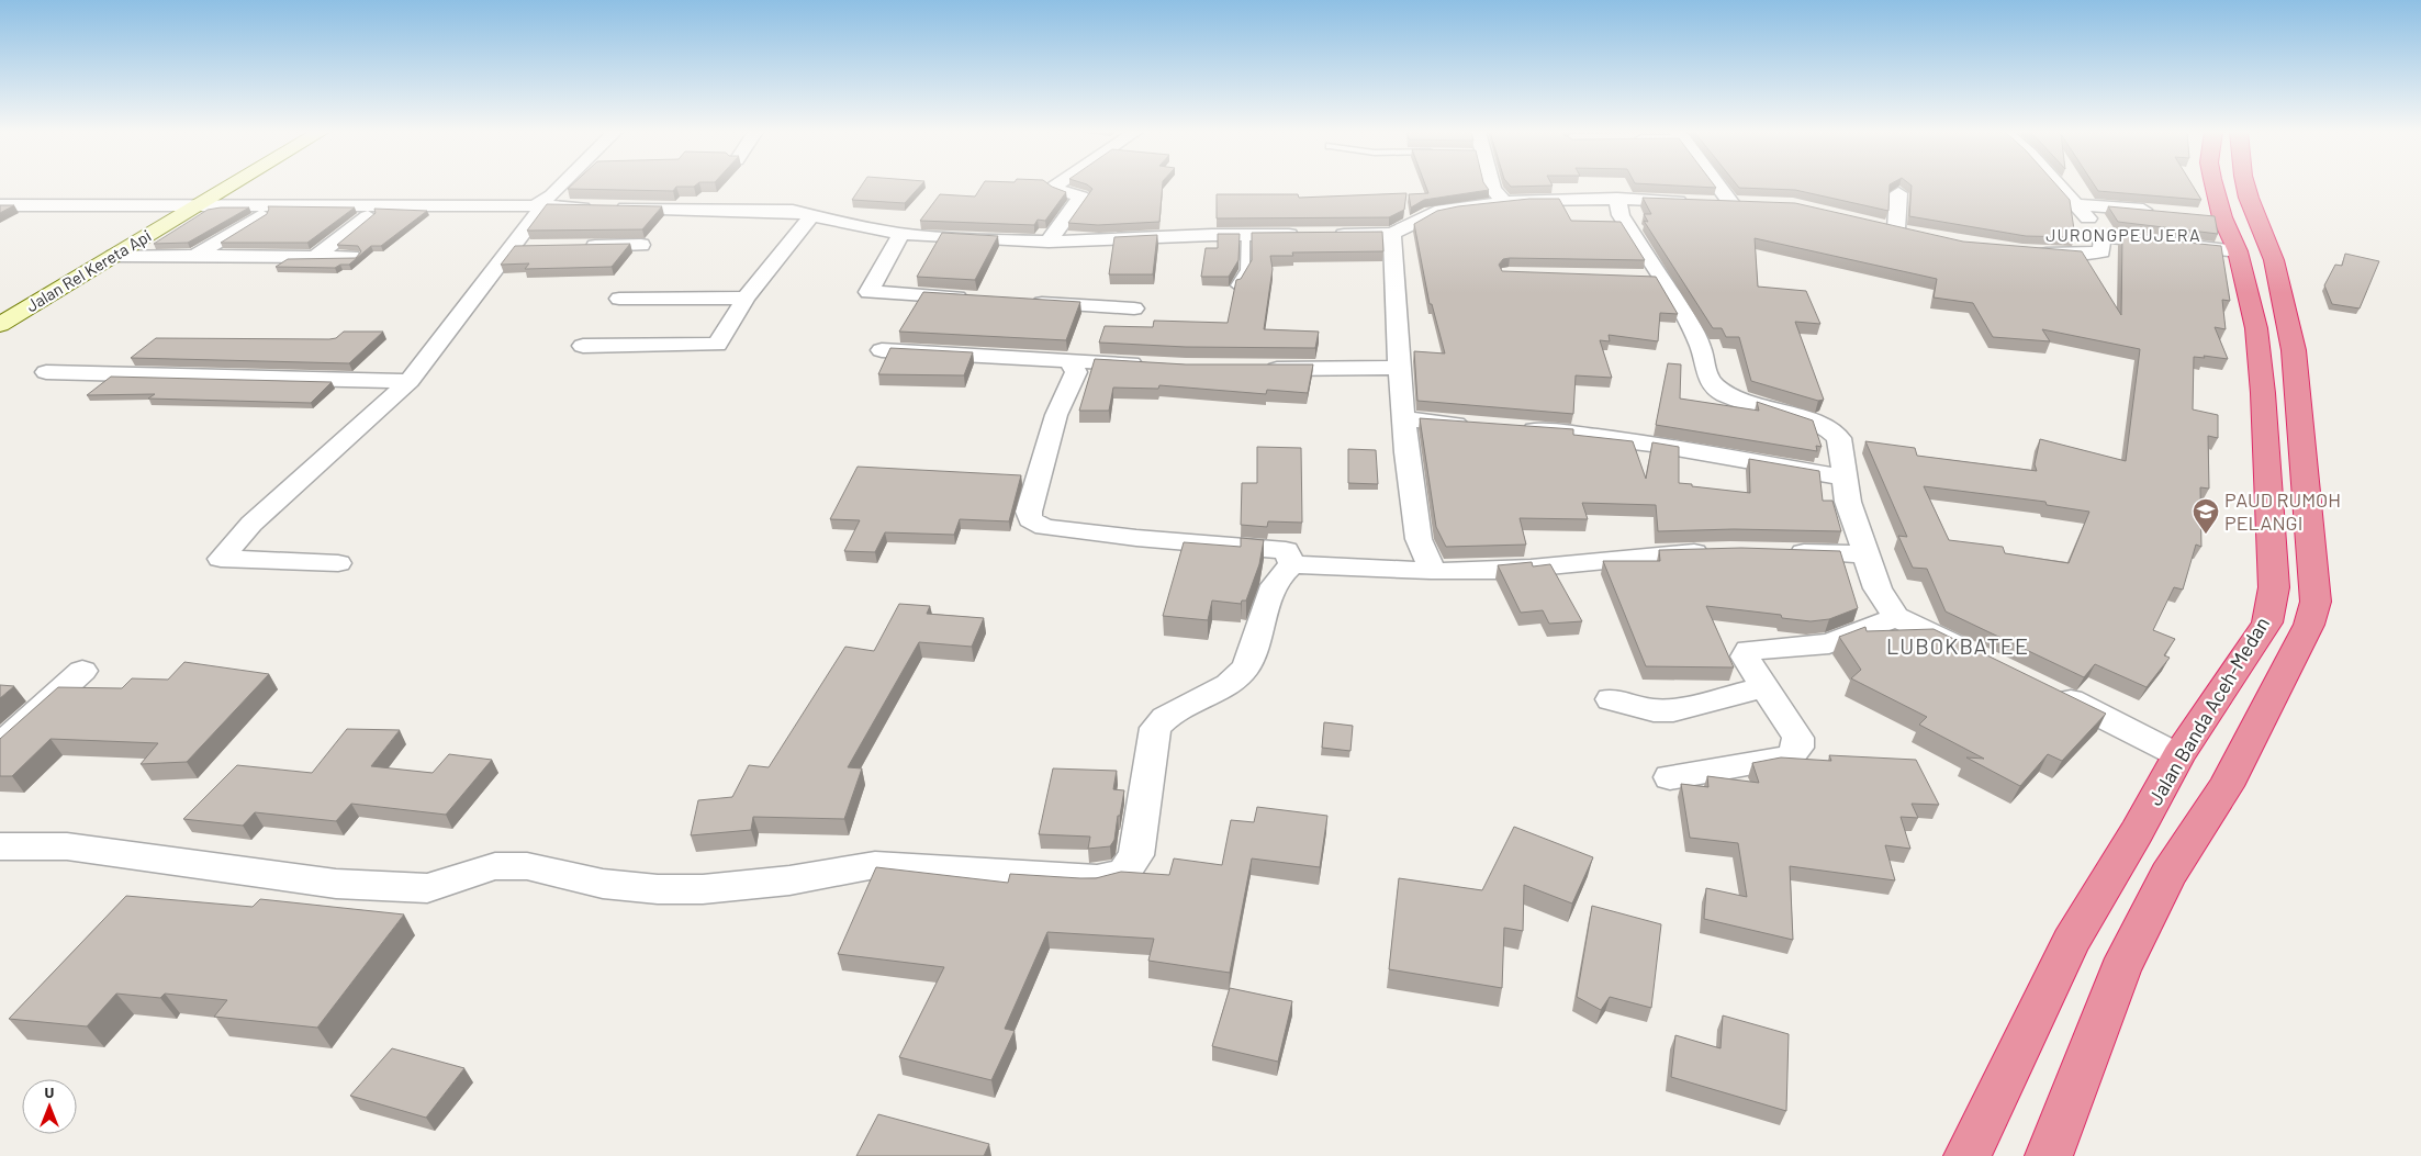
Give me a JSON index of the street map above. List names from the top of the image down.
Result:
{
  "streets": {
    "highway": ["Jalan Banda Aceh-Medan"],
    "main road": ["Jalan Rel Kereta Api"]
  },
  "districts": ["JURONGPEUJERA", "LUBOKBATEE"],
  "places": {
    "school or university": ["PAUD RUMOH PELANGI"]
  },
  "north": "top"
}
